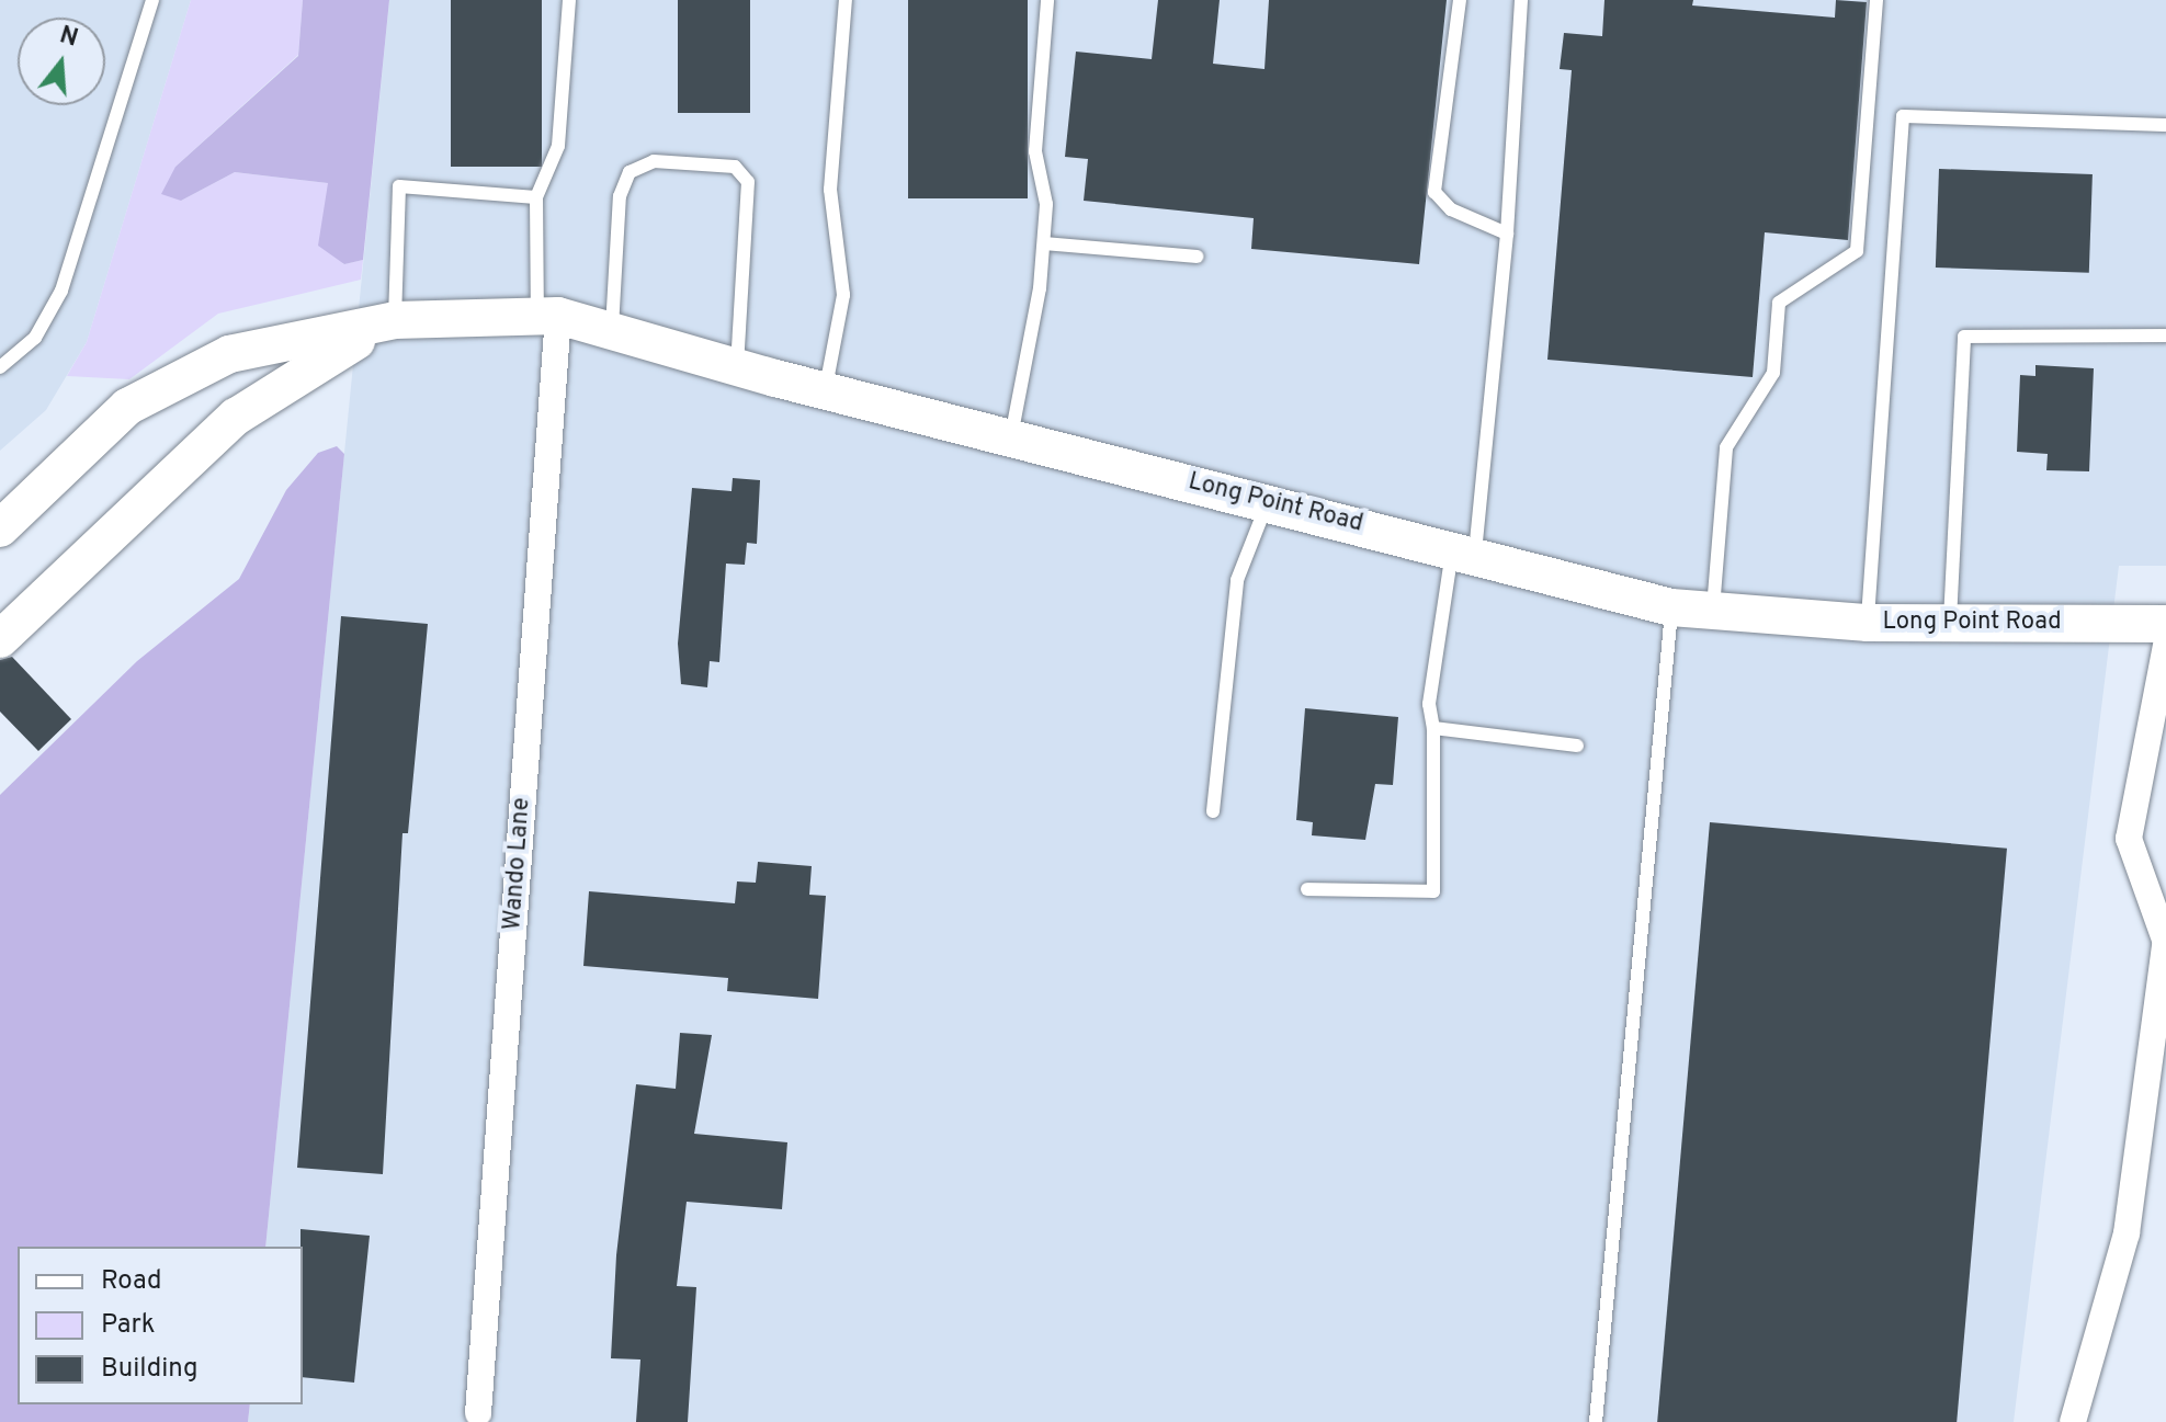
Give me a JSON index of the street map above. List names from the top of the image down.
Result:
{
  "streets": {
    "main road": ["Long Point Road"],
    "street": ["Wando Lane"]
  },
  "crossings": [
    ["Long Point Road", "Wando Lane"]
  ],
  "legend": ["Road", "Park", "Building"],
  "north": "top"
}
